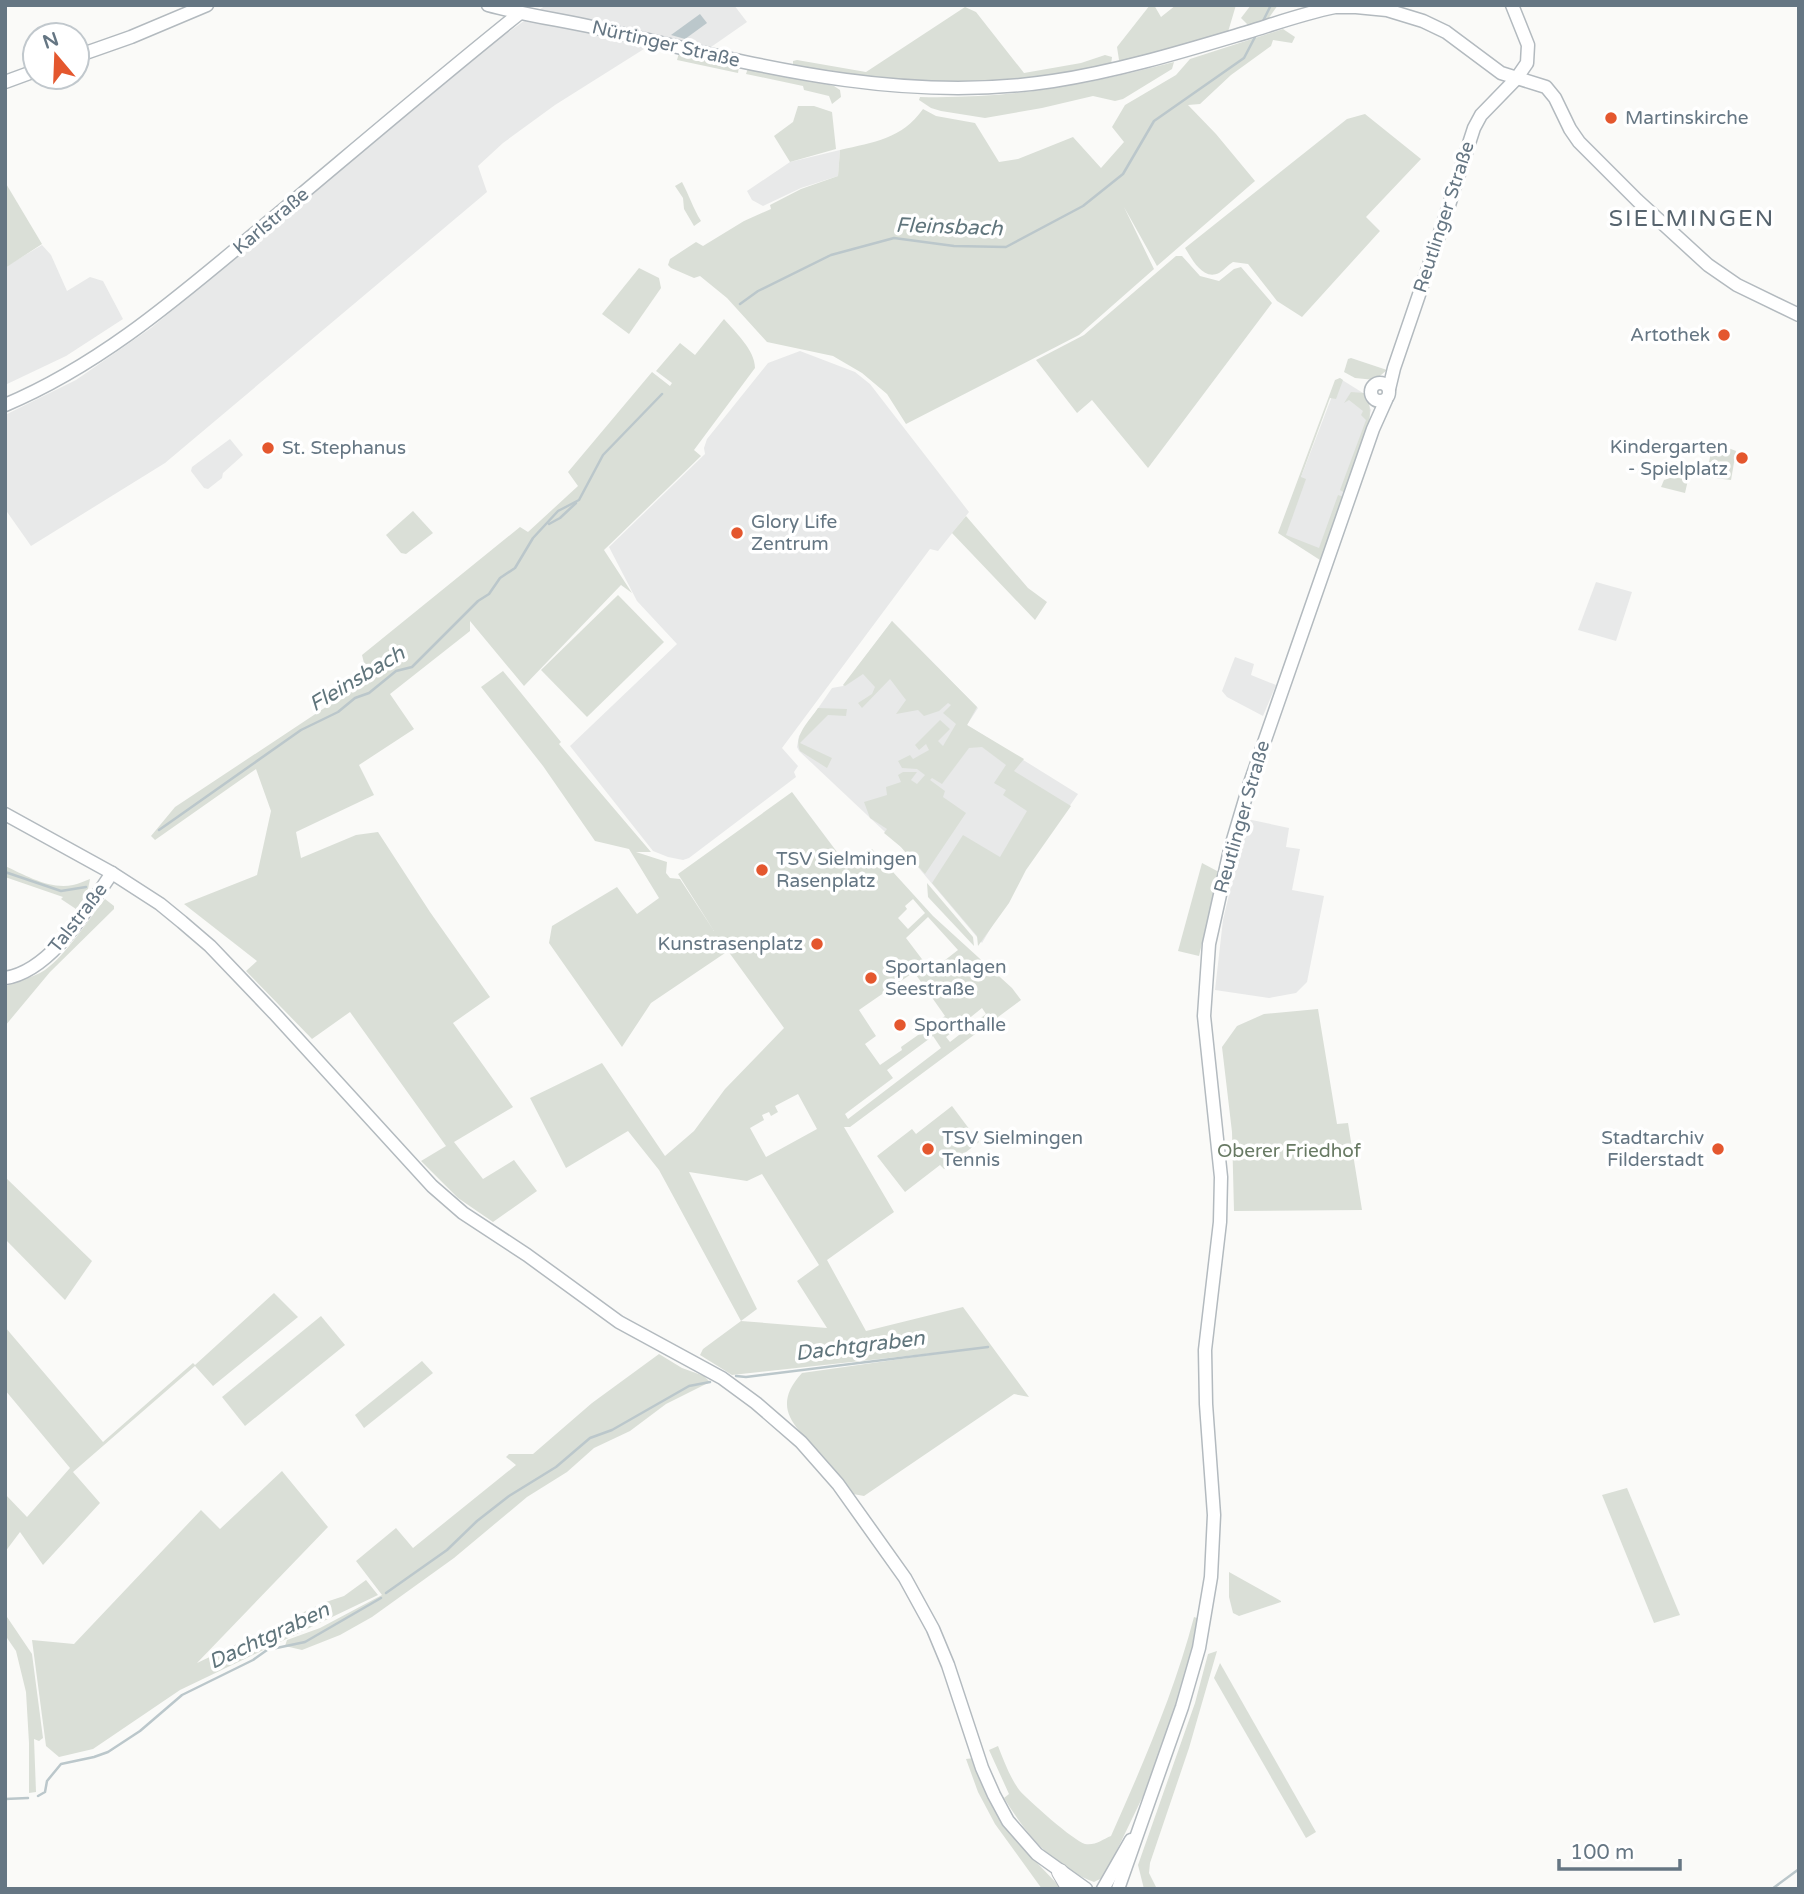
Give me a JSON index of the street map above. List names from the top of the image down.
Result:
{
  "streets": {
    "street": [
      "Nürtinger Straße",
      "Reutlinger Straße",
      "Karlstraße",
      "Talstraße"
    ]
  },
  "crossings": [
    ["Nürtinger Straße", "Reutlinger Straße"],
    ["Nürtinger Straße", "Karlstraße"]
  ],
  "districts": ["SIELMINGEN"],
  "water": ["Fleinsbach", "Dachtgraben"],
  "parks": ["Oberer Friedhof"],
  "places": [
    "Martinskirche",
    "Artothek",
    "St. Stephanus",
    "Kindergarten - Spielplatz",
    "Glory Life Zentrum",
    "TSV Sielmingen Rasenplatz",
    "Kunstrasenplatz",
    "Sportanlagen Seestraße",
    "Sporthalle",
    "TSV Sielmingen Tennis",
    "Stadtarchiv Filderstadt"
  ],
  "scale_bar": "100 m",
  "north": "top"
}
